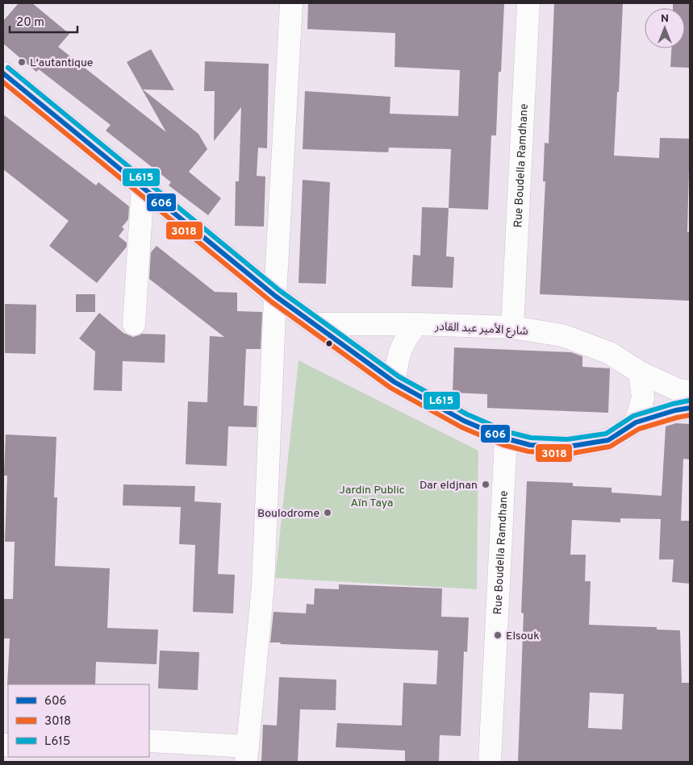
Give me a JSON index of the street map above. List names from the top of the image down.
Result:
{
  "streets": {
    "street": ["Rue Boudella Ramdhane", "شارع الأمير عبد القادر"]
  },
  "crossings": [
    ["Rue Boudella Ramdhane", "شارع الأمير عبد القادر"]
  ],
  "parks": ["Jardin Public Aïn Taya"],
  "places": [
    "L'autantique",
    "Dar eldjnan",
    "Boulodrome",
    "Elsouk"
  ],
  "lines": ["transit line L615", "transit line 606", "transit line 3018"],
  "legend": ["606", "3018", "L615"],
  "scale_bar": "20 m",
  "north": "top"
}
